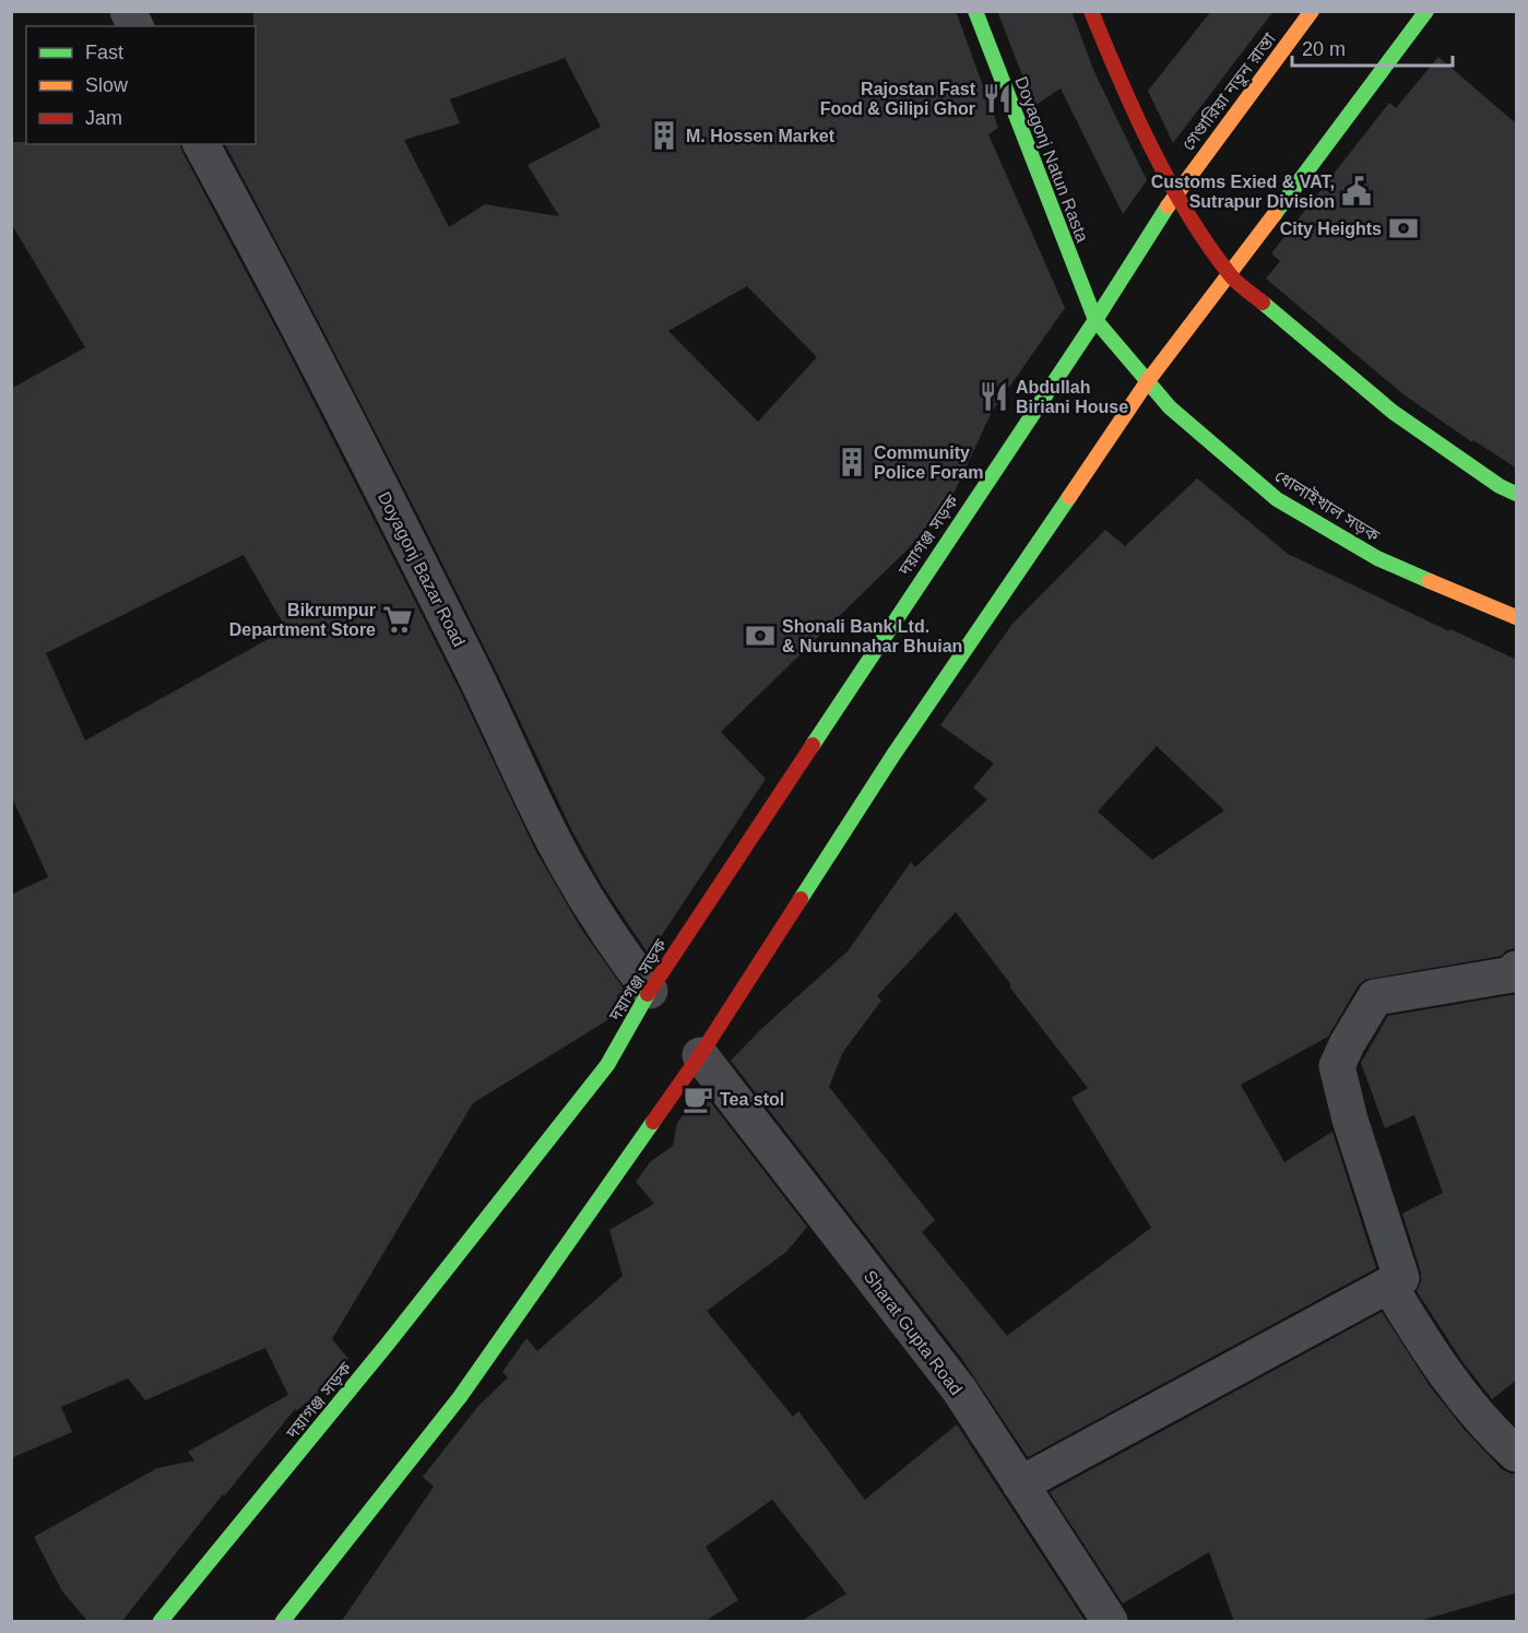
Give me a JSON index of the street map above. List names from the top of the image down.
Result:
{
  "streets": {
    "main road": [
      "গেণ্ডারিয়া নতুন রাস্তা",
      "Doyagonj Natun Rasta",
      "ধোলাইখাল সড়ক",
      "দয়াগঞ্জ সড়ক"
    ],
    "street": ["Doyagonj Bazar Road", "Sharat Gupta Road"]
  },
  "crossings": [
    ["গেণ্ডারিয়া নতুন রাস্তা", "Doyagonj Natun Rasta"],
    ["গেণ্ডারিয়া নতুন রাস্তা", "দয়াগঞ্জ সড়ক"],
    ["Doyagonj Natun Rasta", "ধোলাইখাল সড়ক"],
    ["Doyagonj Natun Rasta", "দয়াগঞ্জ সড়ক"],
    ["দয়াগঞ্জ সড়ক", "Doyagonj Bazar Road"]
  ],
  "places": {
    "restaurant": ["Rajostan Fast Food & Gilipi Ghor", "Abdullah Biriani House"],
    "building": ["M. Hossen Market", "Community Police Foram"],
    "public building": ["Customs Exied & VAT, Sutrapur Division"],
    "bank": ["City Heights", "Shonali Bank Ltd. & Nurunnahar Bhuian"],
    "supermarket": ["Bikrumpur Department Store"],
    "cafe": ["Tea stol"]
  },
  "legend": ["Fast", "Slow", "Jam"],
  "scale_bar": "20 m"
}
